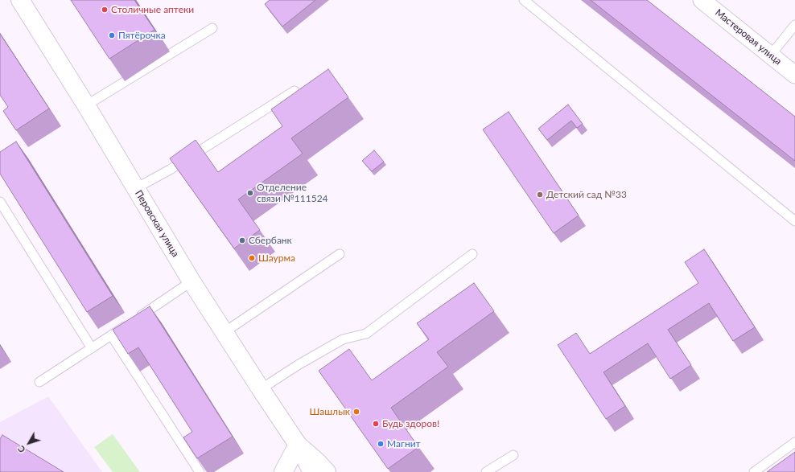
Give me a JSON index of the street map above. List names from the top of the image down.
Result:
{
  "streets": {
    "main road": ["Перовская улица"],
    "street": ["Мастеровая улица"]
  },
  "places": [
    "Столичные аптеки",
    "Пятёрочка",
    "Отделение связи №111524",
    "Детский сад №33",
    "Сбербанк",
    "Шаурма",
    "Шашлык",
    "Будь здоров!",
    "Магнит"
  ],
  "north": "bottom left"
}
